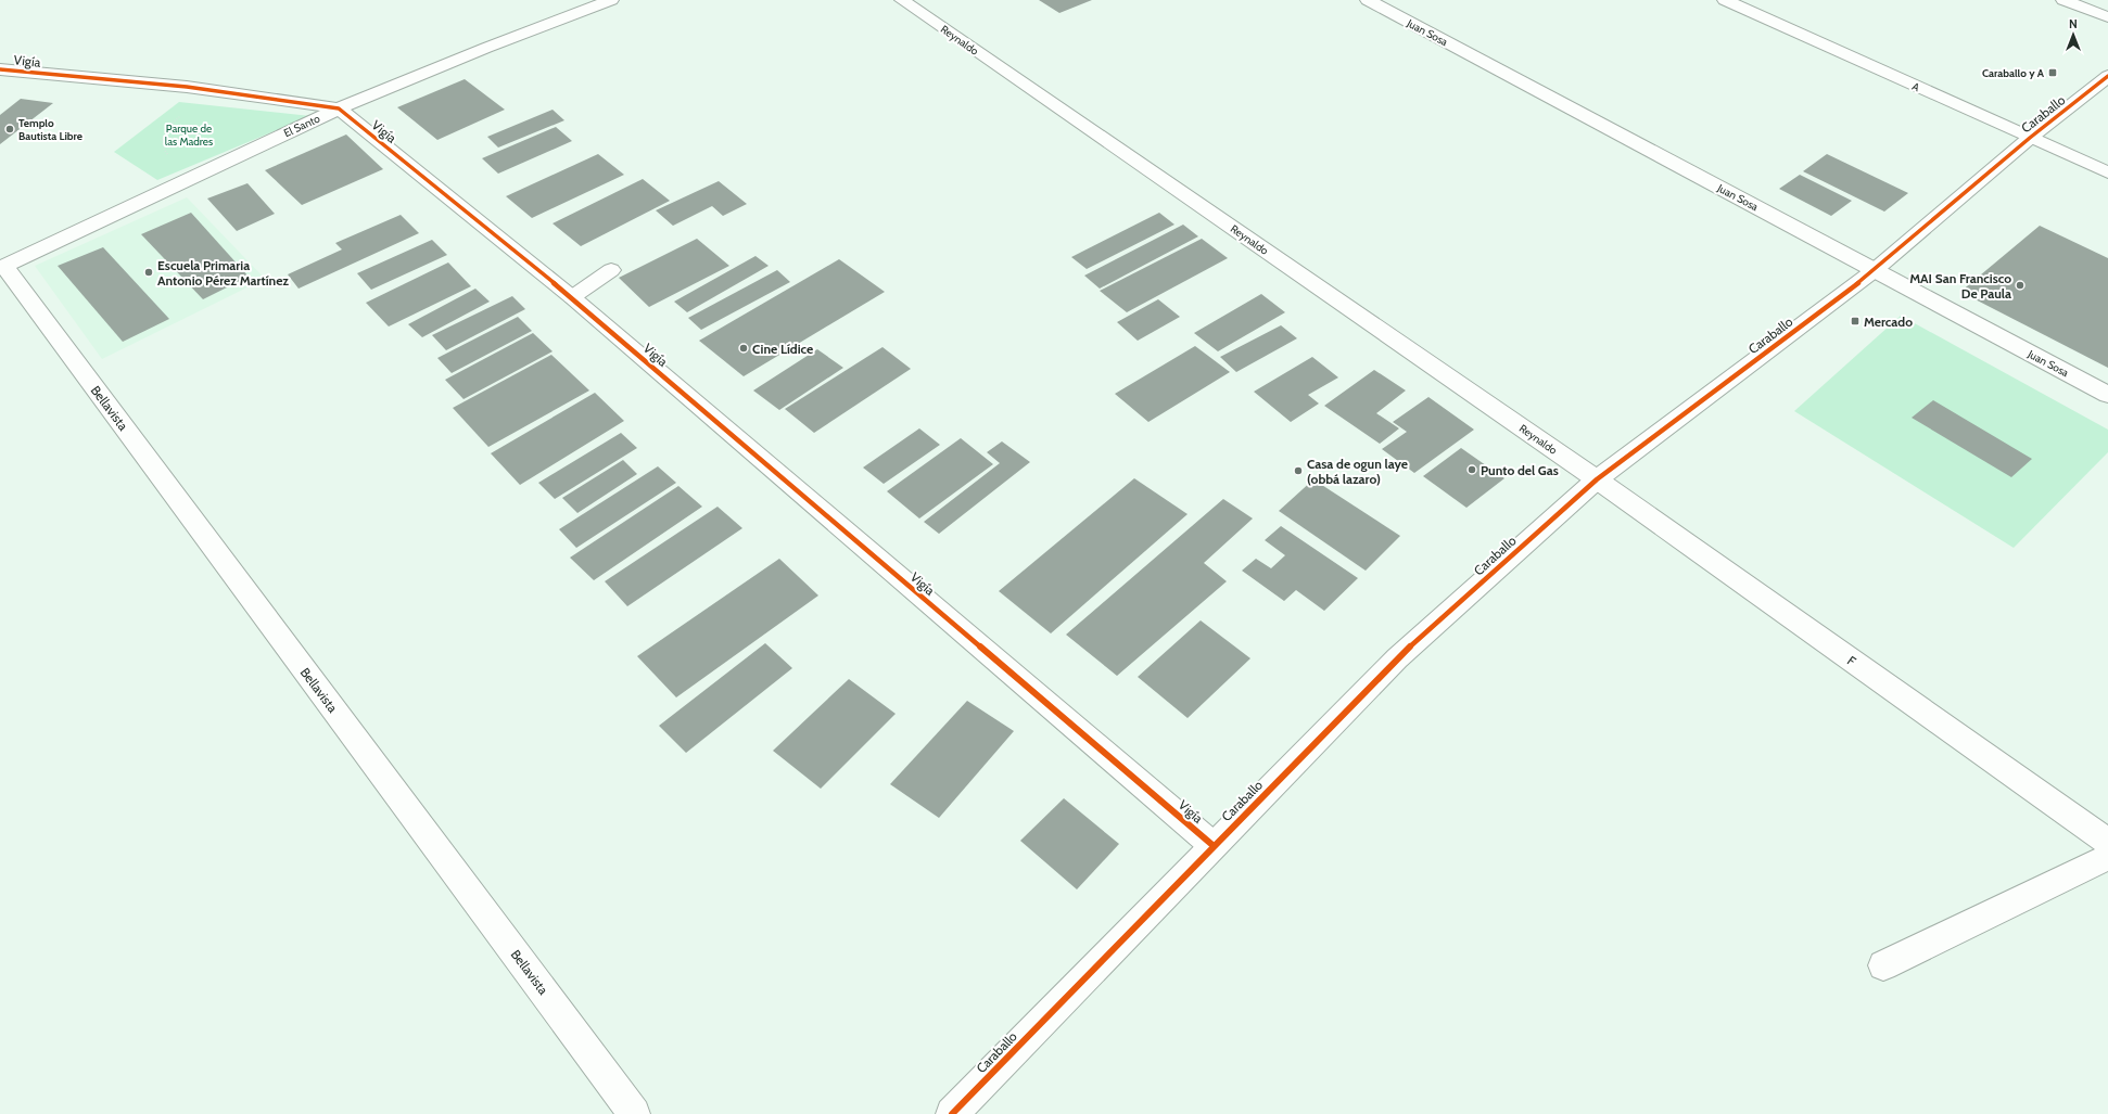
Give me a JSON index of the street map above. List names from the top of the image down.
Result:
{
  "streets": {
    "street": [
      "Juan Sosa",
      "Reynaldo",
      "Vigía",
      "A",
      "Caraballo",
      "El Santo",
      "Bellavista",
      "F"
    ]
  },
  "crossings": [
    ["Juan Sosa", "Caraballo"],
    ["Reynaldo", "Caraballo"],
    ["Reynaldo", "F"],
    ["Vigía", "Caraballo"],
    ["Vigía", "El Santo"],
    ["A", "Caraballo"],
    ["Caraballo", "F"],
    ["El Santo", "Bellavista"]
  ],
  "parks": ["Parque de las Madres"],
  "places": {
    "transit": ["Caraballo y A", "Mercado"],
    "other": [
      "Templo Bautista Libre",
      "Escuela Primaria Antonio Pérez Martínez",
      "MAI San Francisco De Paula",
      "Cine Lídice",
      "Punto del Gas",
      "Casa de ogun laye (obbá lazaro)"
    ]
  },
  "north": "top"
}
